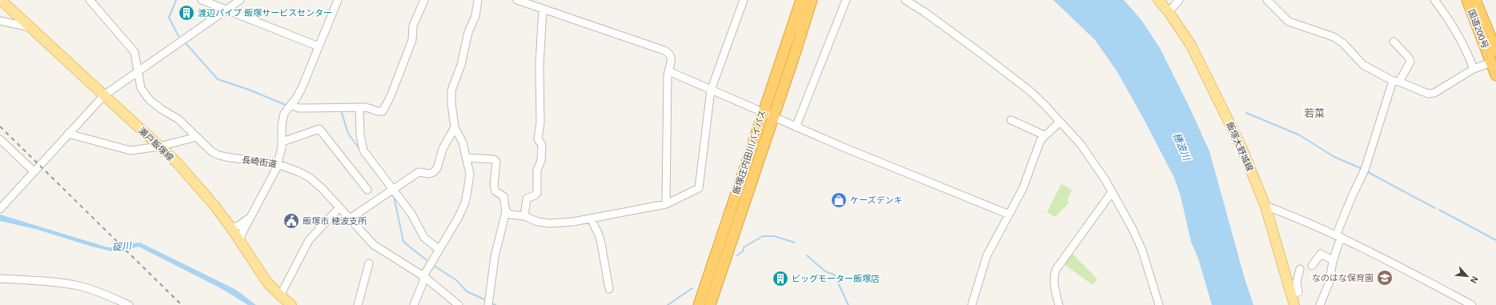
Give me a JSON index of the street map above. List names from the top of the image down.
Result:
{
  "streets": {
    "highway": ["国道200号", "飯塚庄内田川バイパス"],
    "main road": ["瀬戸飯塚線", "飯塚大野城線"],
    "street": ["長崎街道"]
  },
  "districts": ["若菜"],
  "water": ["穂波川", "碇川"],
  "places": {
    "building": ["渡辺パイプ 飯塚サービスセンター", "ビッグモーター飯塚店"],
    "shop": ["ケーズデンキ"],
    "public building": ["飯塚市 穂波支所"],
    "school or university": ["なのはな保育園"]
  },
  "north": "bottom right"
}
